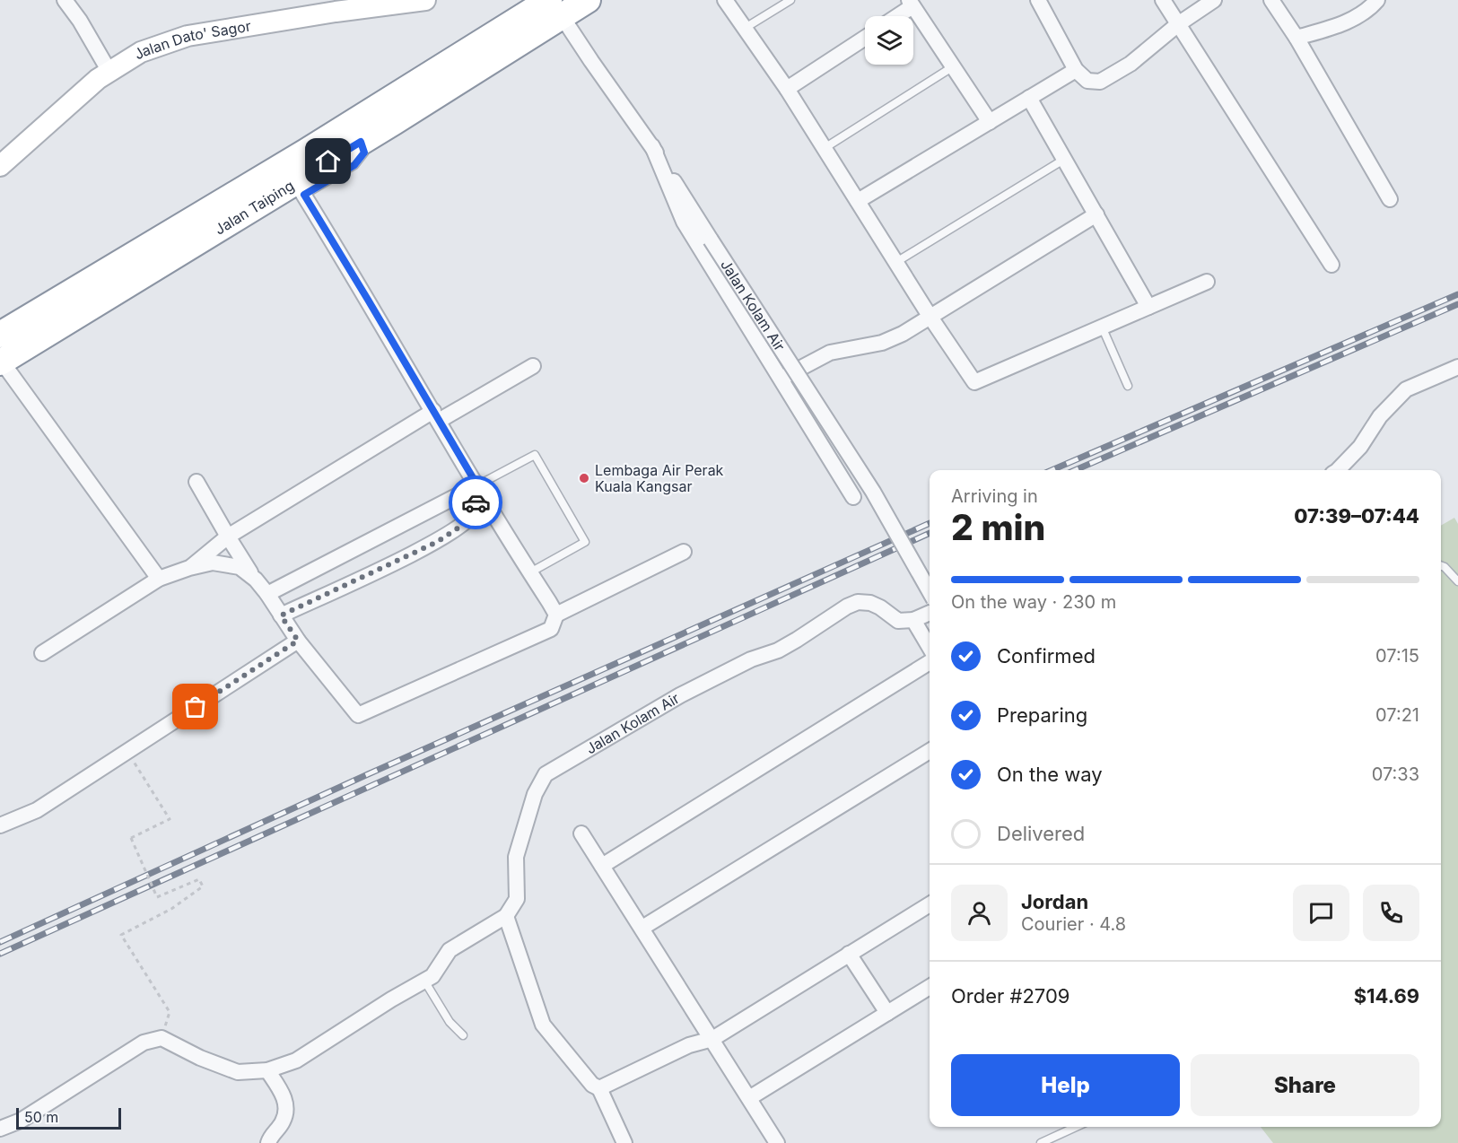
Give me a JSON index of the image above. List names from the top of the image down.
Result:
{
  "streets": {
    "highway": ["Jalan Taiping"],
    "main road": ["Jalan Dato' Sagor"],
    "street": ["Jalan Kolam Air"]
  },
  "crossings": [
    ["Jalan Taiping", "Jalan Kolam Air"]
  ],
  "places": ["Lembaga Air Perak Kuala Kangsar"],
  "scale_bar": "50 m",
  "page": {
    "heading": ["2 min", "Arriving in", "07:39–07:44"],
    "panel": [
      "Jordan",
      "Courier · 4.8",
      "Order #2709",
      "$14.69"
    ],
    "bar": "On the way · 230 m",
    "list": [
      ["Confirmed", "07:15"],
      ["Preparing", "07:21"],
      ["On the way", "07:33"],
      "Delivered"
    ],
    "buttons": ["Help", "Share"],
    "scale": "50 m"
  }
}
